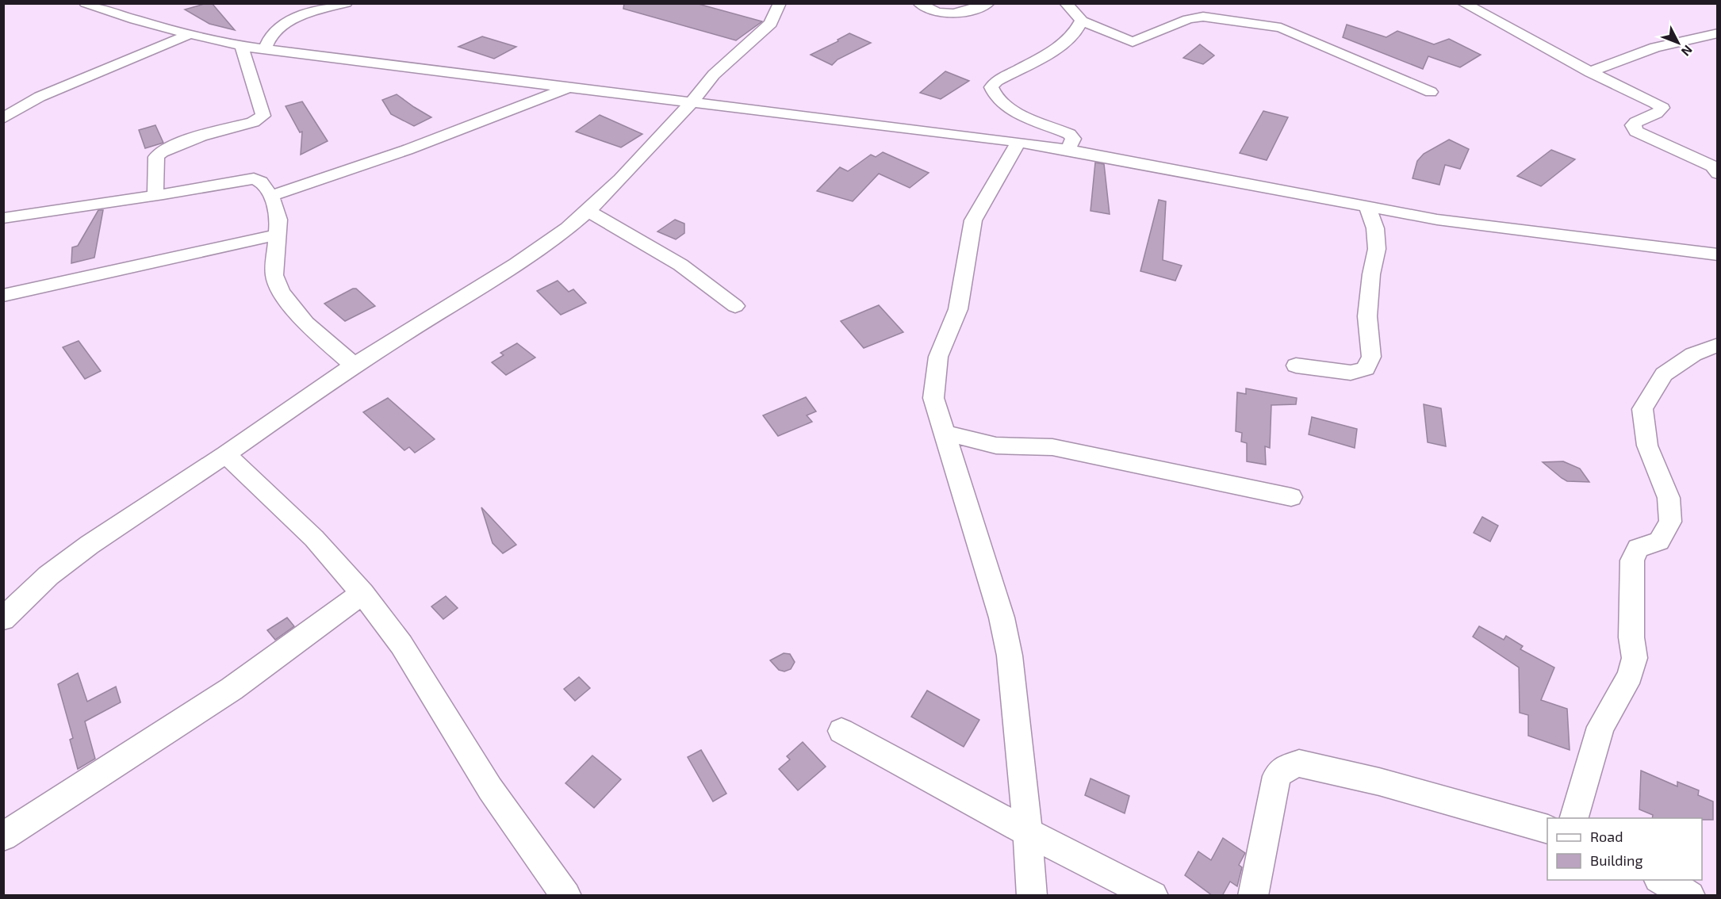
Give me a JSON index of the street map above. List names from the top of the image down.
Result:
{
  "legend": ["Road", "Building"],
  "north": "bottom right"
}
